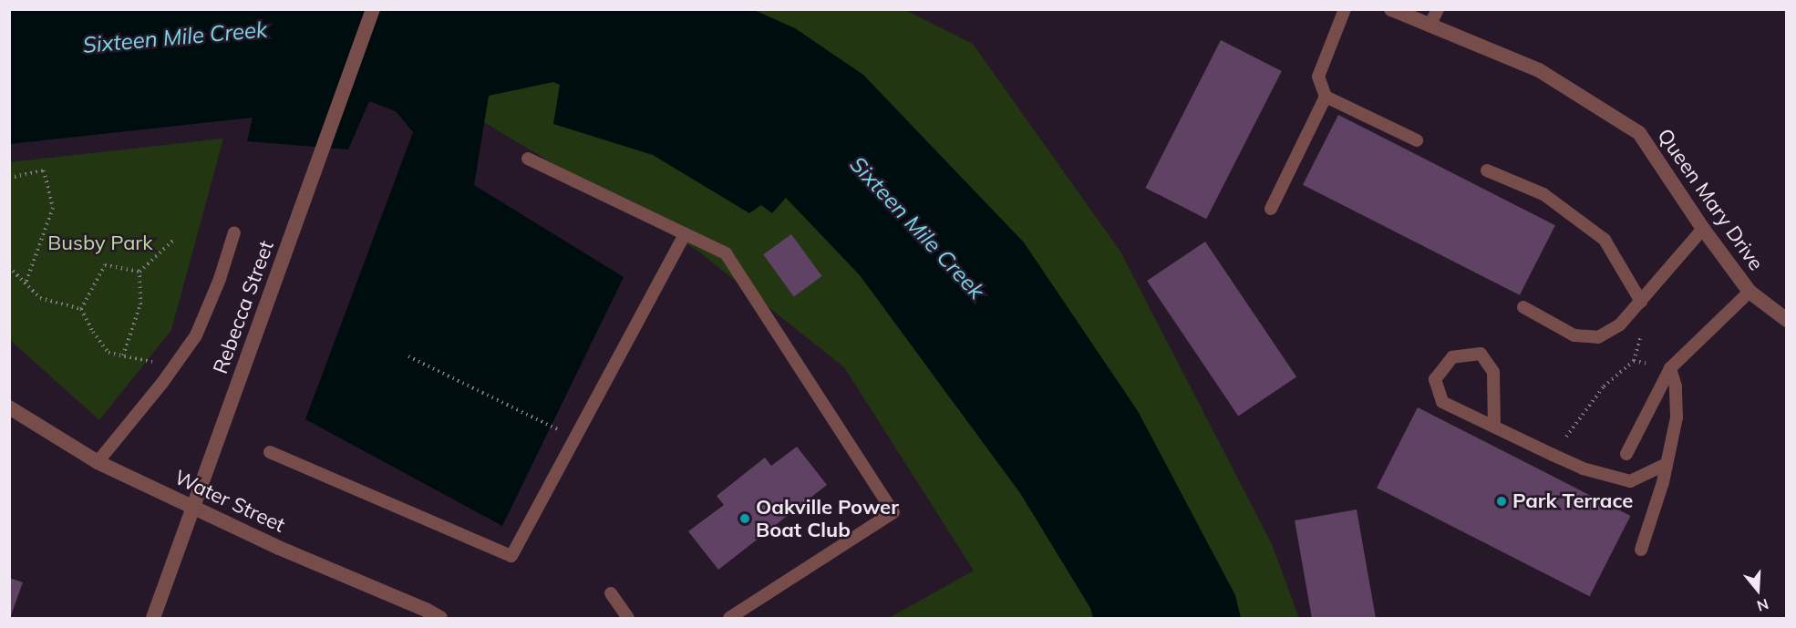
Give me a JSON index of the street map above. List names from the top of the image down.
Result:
{
  "streets": {
    "street": ["Queen Mary Drive", "Rebecca Street", "Water Street"]
  },
  "water": ["Sixteen Mile Creek"],
  "parks": ["Busby Park"],
  "places": ["Park Terrace", "Oakville Power Boat Club"],
  "north": "bottom"
}
